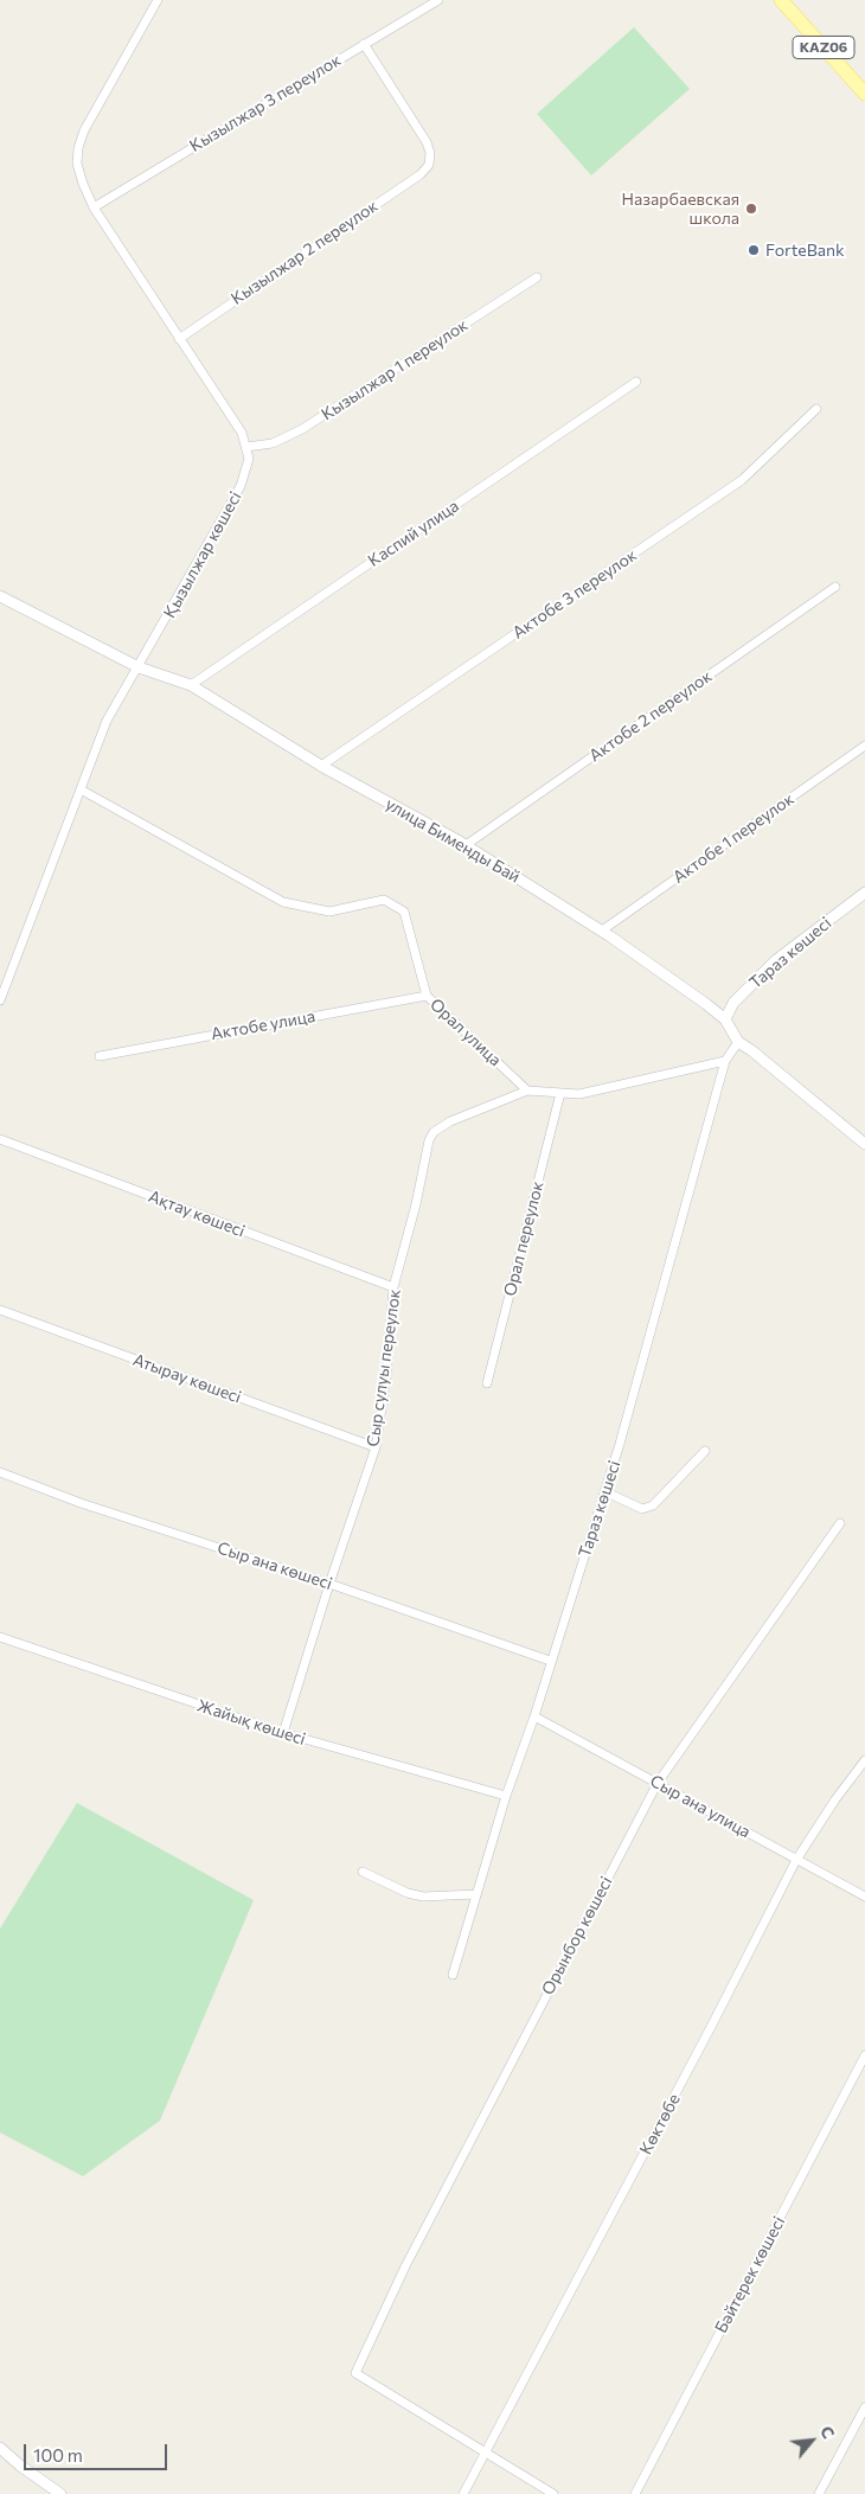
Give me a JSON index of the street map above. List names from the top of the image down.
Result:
{
  "streets": {
    "main road": ["KAZ06"],
    "street": [
      "Кызылжар 3 переулок",
      "Кызылжар 2 переулок",
      "Кызылжар 1 переулок",
      "Каспий улица",
      "Қызылжар көшесі",
      "Актобе 3 переулок",
      "Актобе 2 переулок",
      "Актобе 1 переулок",
      "улица Бименды Бай",
      "Тараз көшесі",
      "Актобе улица",
      "Орал улица",
      "Ақтау көшесі",
      "Орал переулок",
      "Сыр сулуы переулок",
      "Атырау көшесі",
      "Сыр ана көшесі",
      "Жайық көшесі",
      "Сыр ана улица",
      "Орынбор көшесі",
      "Көктөбе",
      "Бәйтерек көшесі"
    ]
  },
  "crossings": [
    ["Кызылжар 3 переулок", "Кызылжар 2 переулок"],
    ["Кызылжар 3 переулок", "Қызылжар көшесі"],
    ["Кызылжар 2 переулок", "Қызылжар көшесі"],
    ["Кызылжар 1 переулок", "Қызылжар көшесі"],
    ["Каспий улица", "улица Бименды Бай"],
    ["Қызылжар көшесі", "улица Бименды Бай"],
    ["Қызылжар көшесі", "Орал улица"],
    ["Актобе 3 переулок", "улица Бименды Бай"],
    ["Актобе 2 переулок", "улица Бименды Бай"],
    ["Актобе 1 переулок", "улица Бименды Бай"],
    ["улица Бименды Бай", "Тараз көшесі"],
    ["Тараз көшесі", "Сыр ана көшесі"],
    ["Тараз көшесі", "Жайық көшесі"],
    ["Тараз көшесі", "Сыр ана улица"],
    ["Актобе улица", "Орал улица"],
    ["Орал улица", "Сыр сулуы переулок"],
    ["Ақтау көшесі", "Сыр сулуы переулок"],
    ["Сыр сулуы переулок", "Атырау көшесі"],
    ["Сыр сулуы переулок", "Сыр ана көшесі"],
    ["Сыр сулуы переулок", "Жайық көшесі"],
    ["Сыр ана улица", "Орынбор көшесі"],
    ["Сыр ана улица", "Көктөбе"],
    ["Орынбор көшесі", "Көктөбе"]
  ],
  "places": ["Назарбаевская школа", "ForteBank"],
  "scale_bar": "100 m",
  "north": "top right"
}
